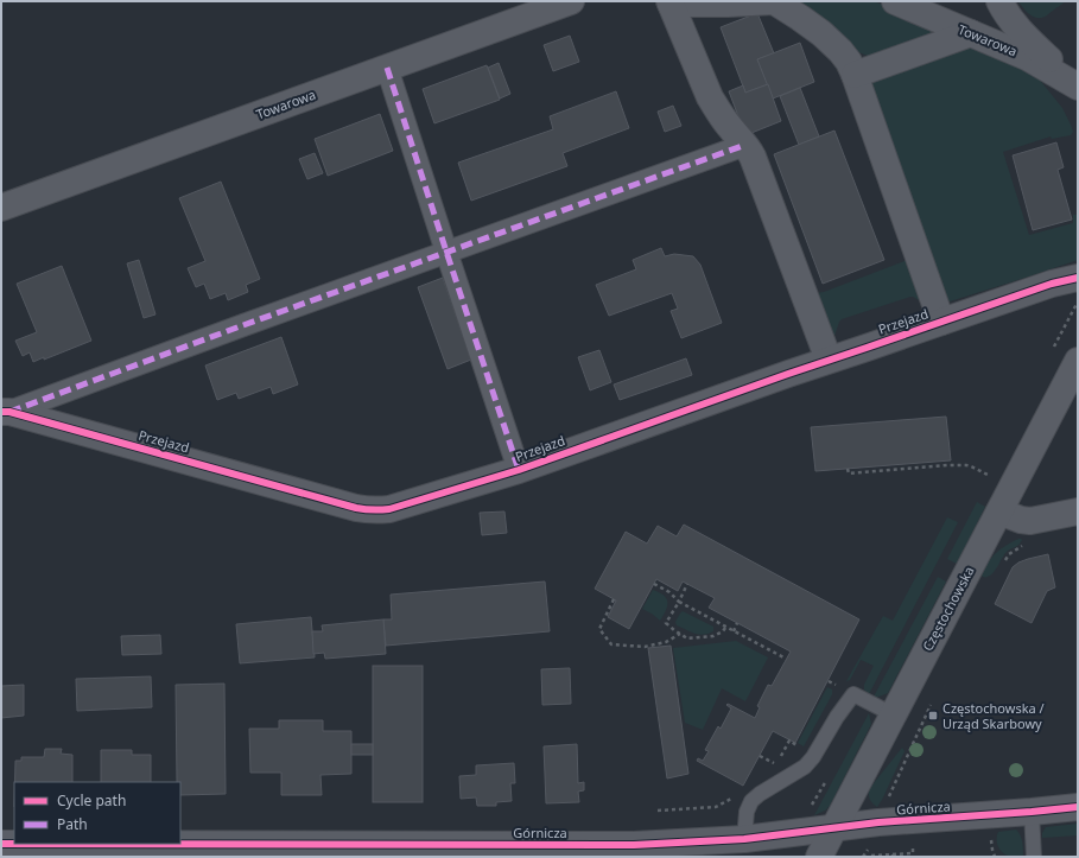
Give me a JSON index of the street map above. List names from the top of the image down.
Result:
{
  "streets": {
    "street": [
      "Towarowa",
      "Przejazd",
      "Częstochowska",
      "Górnicza"
    ]
  },
  "crossings": [
    ["Częstochowska", "Górnicza"]
  ],
  "places": {
    "transit": ["Częstochowska / Urząd Skarbowy"]
  },
  "legend": ["Cycle path", "Path"]
}
